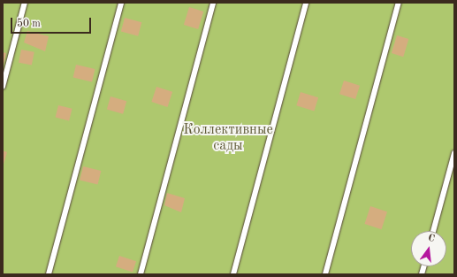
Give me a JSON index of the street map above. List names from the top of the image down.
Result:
{
  "parks": ["Коллективные сады"],
  "scale_bar": "50 m",
  "north": "top"
}
